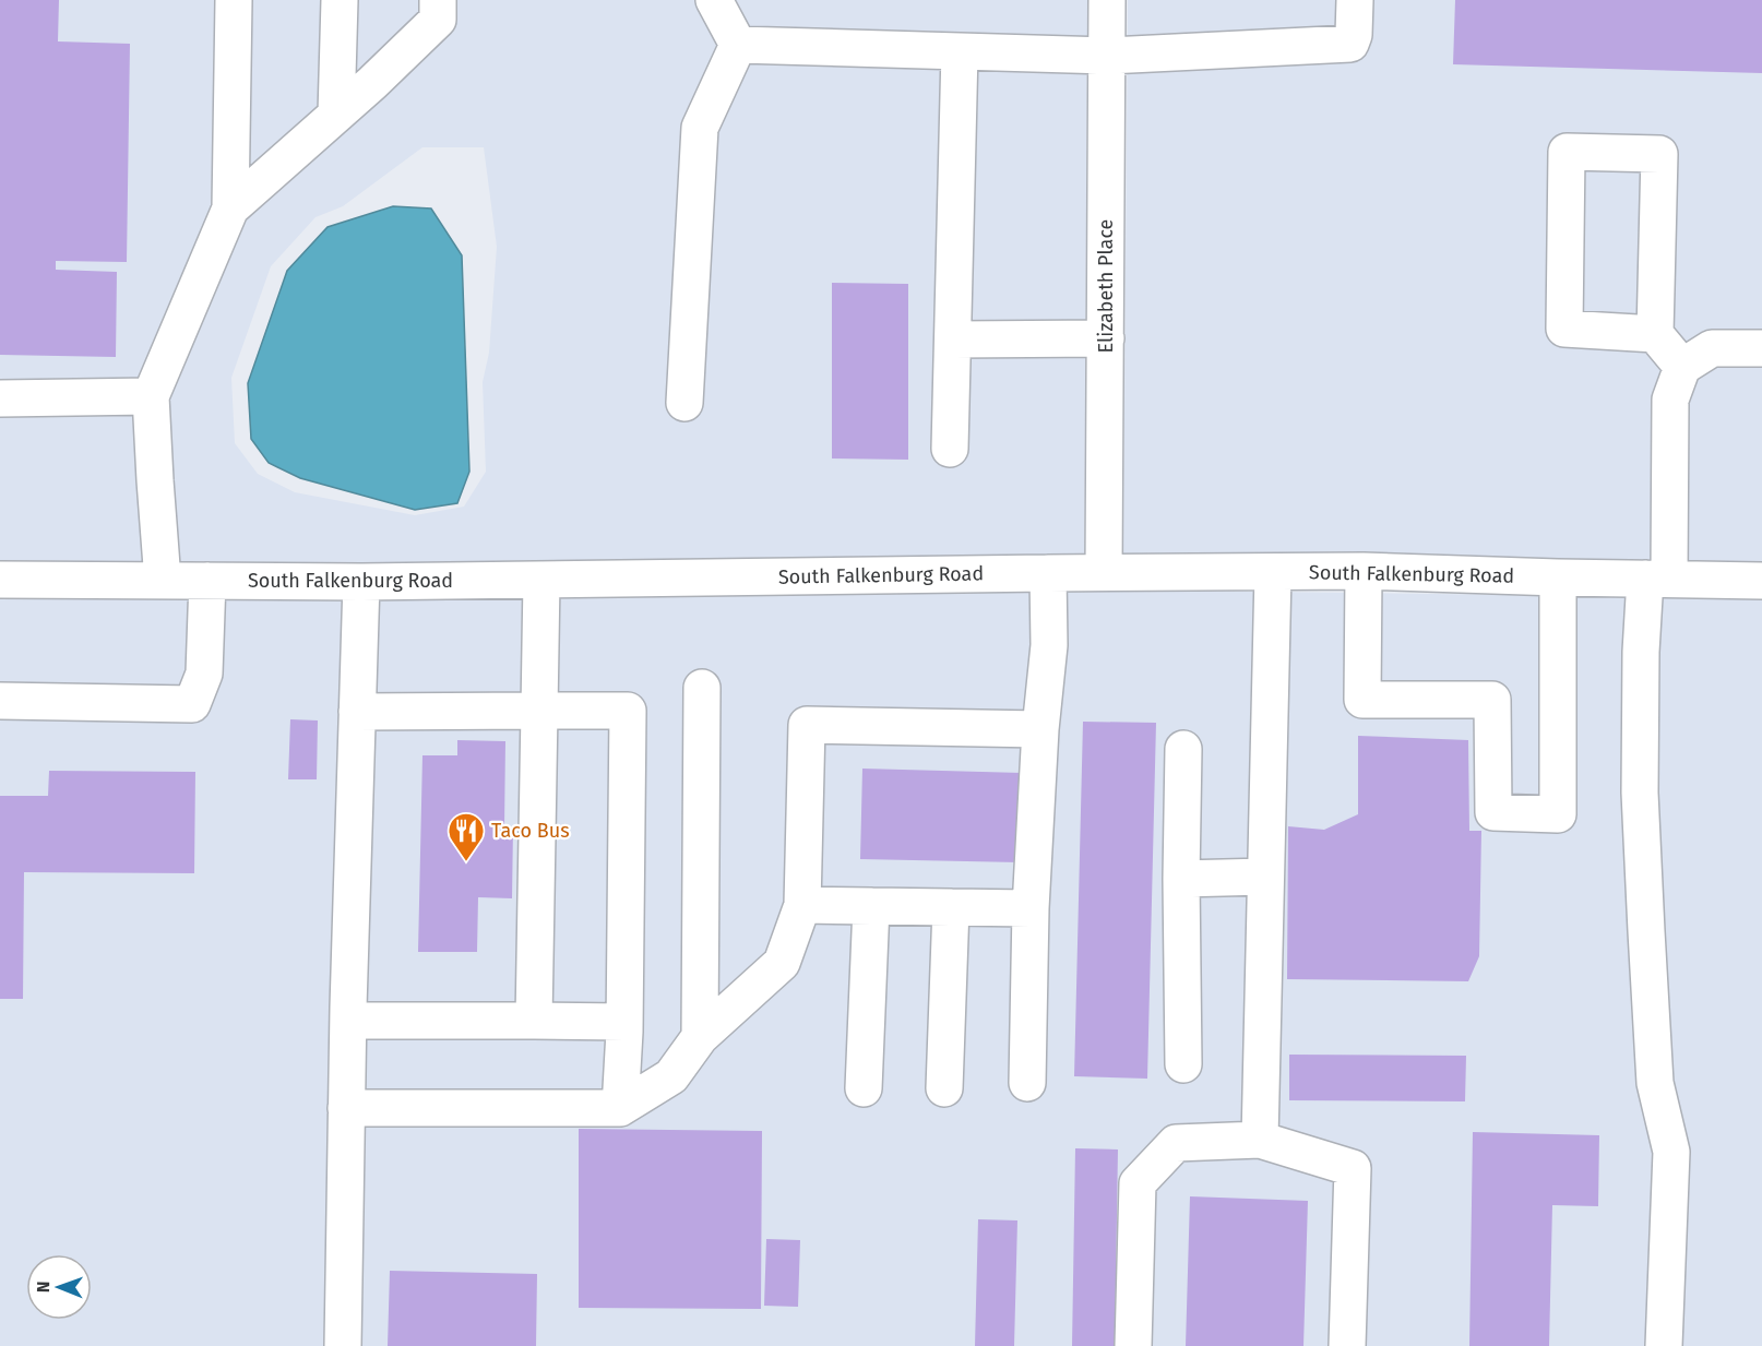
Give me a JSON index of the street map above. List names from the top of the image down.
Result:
{
  "streets": {
    "street": ["Elizabeth Place", "South Falkenburg Road"]
  },
  "crossings": [
    ["Elizabeth Place", "South Falkenburg Road"]
  ],
  "places": {
    "restaurant": ["Taco Bus"]
  },
  "north": "left"
}
